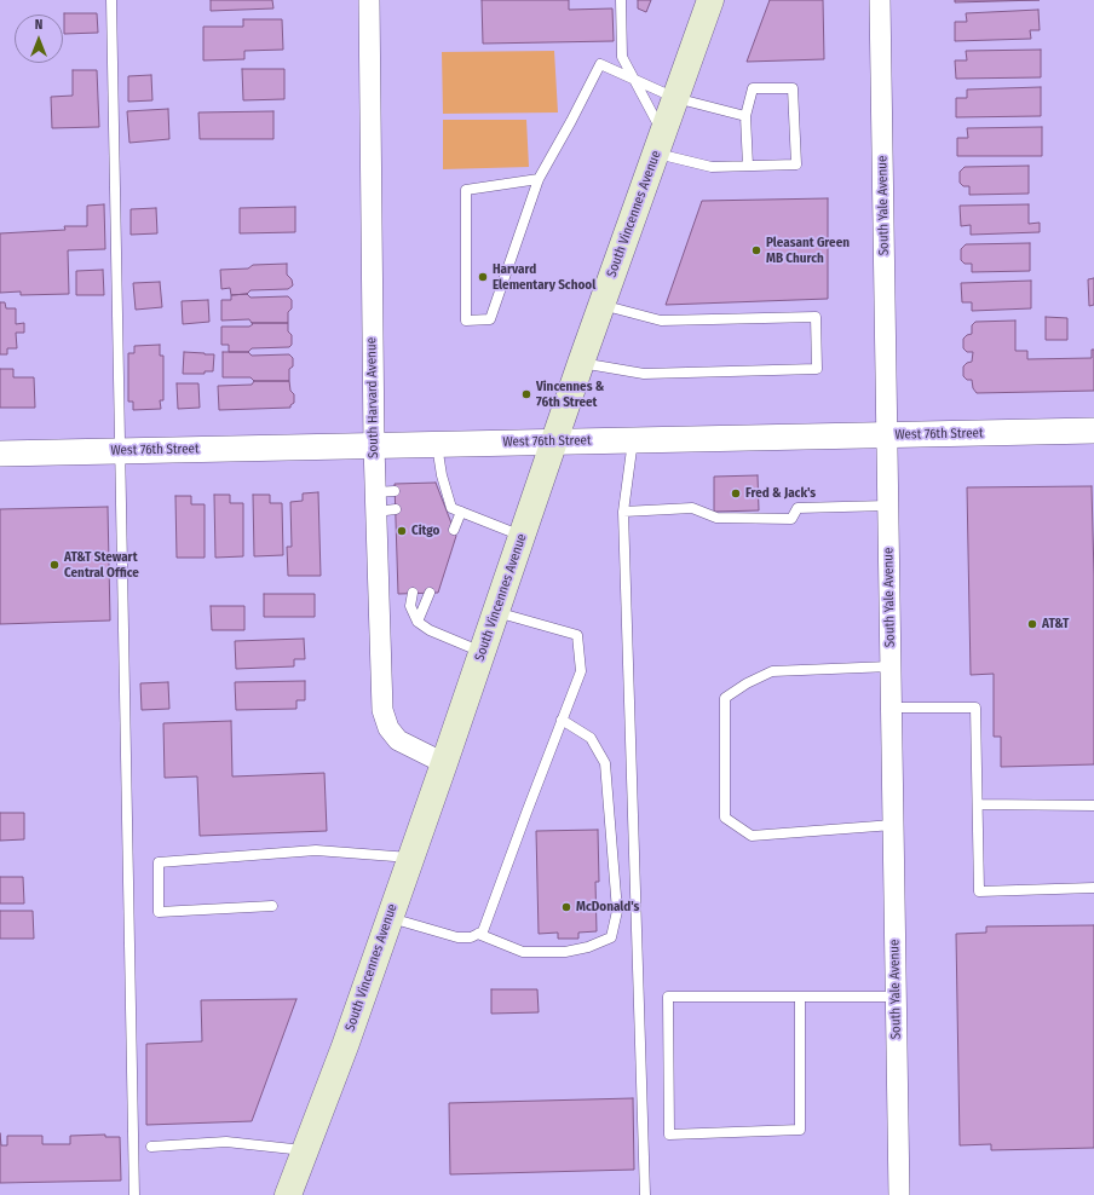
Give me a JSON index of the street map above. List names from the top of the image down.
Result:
{
  "streets": {
    "main road": ["South Vincennes Avenue"],
    "street": ["South Yale Avenue", "South Harvard Avenue", "West 76th Street"]
  },
  "crossings": [
    ["South Yale Avenue", "West 76th Street"],
    ["South Vincennes Avenue", "South Harvard Avenue"],
    ["South Vincennes Avenue", "West 76th Street"],
    ["South Harvard Avenue", "West 76th Street"]
  ],
  "places": [
    "Pleasant Green MB Church",
    "Harvard Elementary School",
    "Vincennes & 76th Street",
    "Fred & Jack's",
    "Citgo",
    "AT&T Stewart Central Office",
    "AT&T",
    "McDonald's"
  ],
  "north": "top"
}
